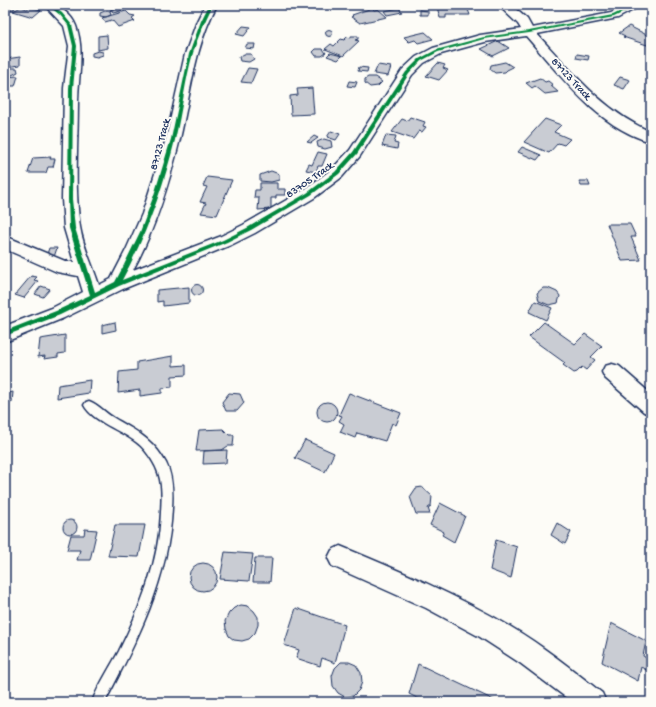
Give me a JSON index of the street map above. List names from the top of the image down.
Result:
{
  "streets": {
    "street": ["87123 Track", "83705 Track"]
  },
  "crossings": [
    ["87123 Track", "83705 Track"]
  ]
}
